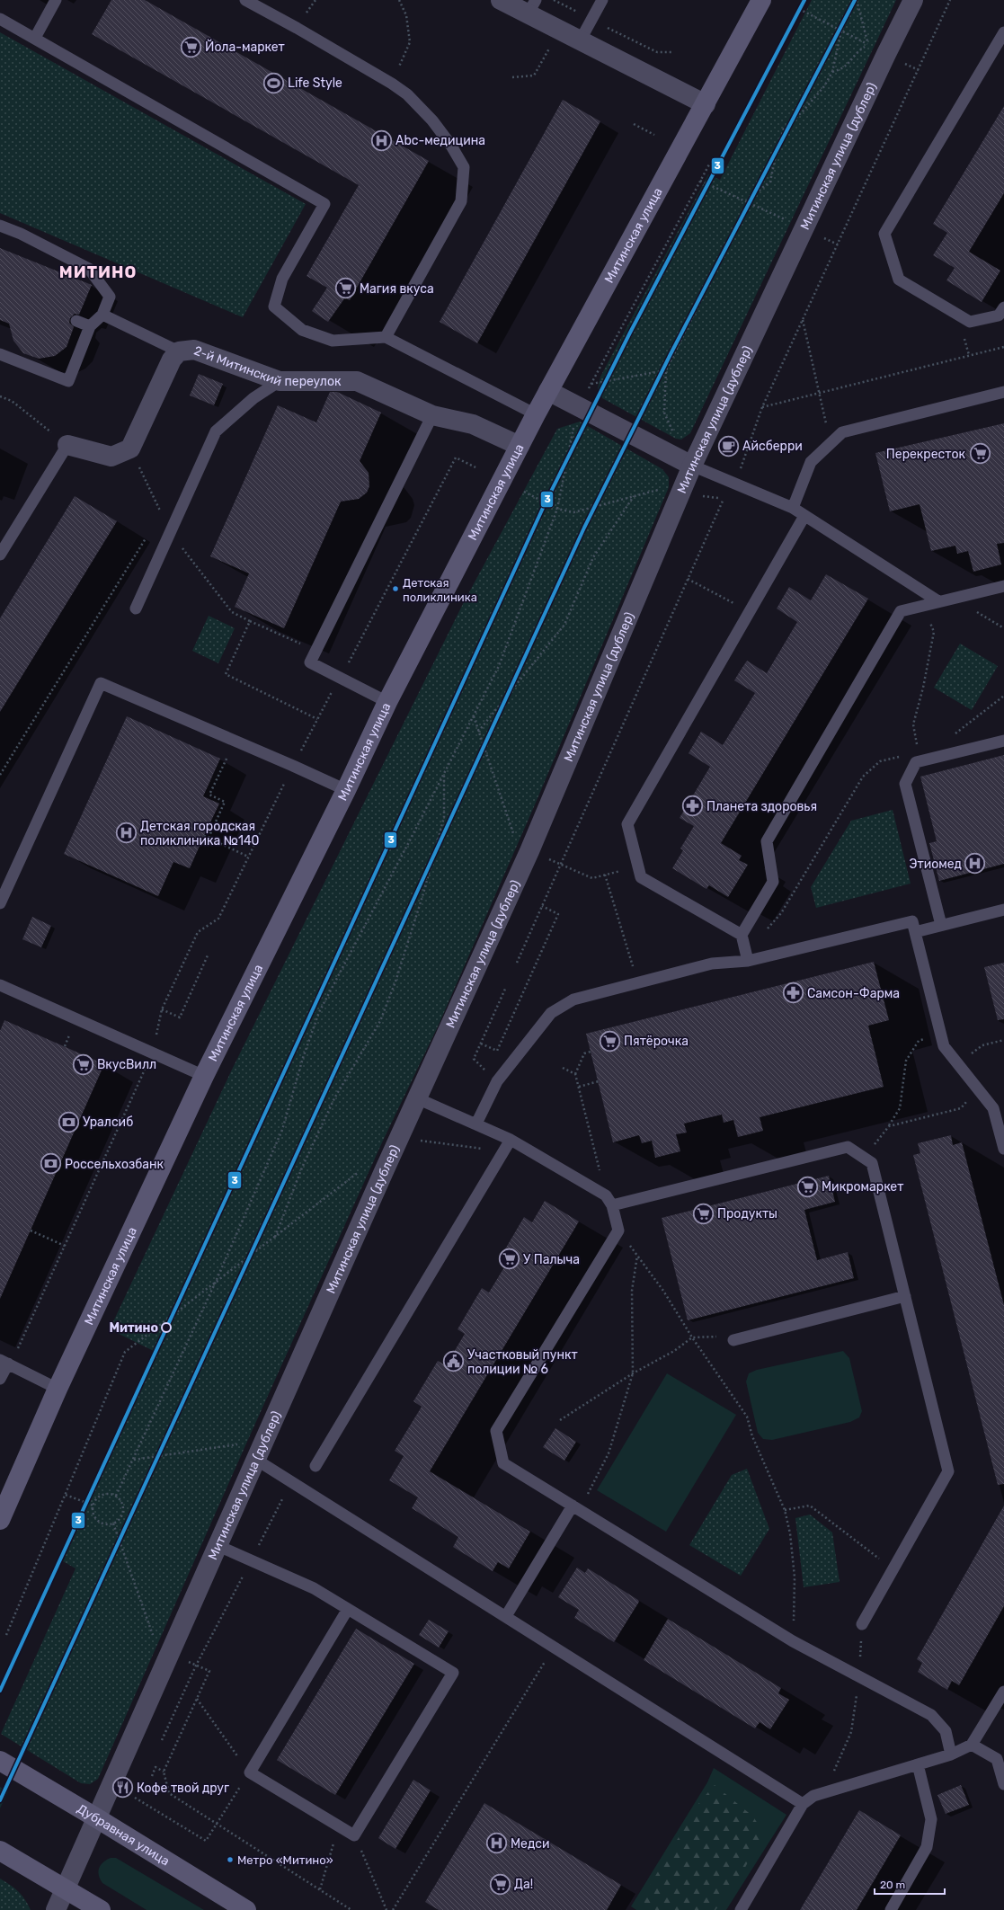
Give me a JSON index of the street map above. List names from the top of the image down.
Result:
{
  "streets": {
    "main road": ["Митинская улица", "Дубравная улица"],
    "street": ["Митинская улица (дублер)", "2-й Митинский переулок"]
  },
  "crossings": [
    ["Митинская улица (дублер)", "Дубравная улица"],
    ["Митинская улица", "2-й Митинский переулок"]
  ],
  "districts": ["МИТИНО"],
  "places": {
    "supermarket": [
      "Йола-маркет",
      "Магия вкуса",
      "Перекресток",
      "Пятёрочка",
      "ВкусВилл",
      "Микромаркет",
      "Продукты",
      "У Палыча",
      "Да!"
    ],
    "sports": ["Life Style"],
    "hospital": [
      "Abc-медицина",
      "Детская городская поликлиника №140",
      "Этиомед",
      "Медси"
    ],
    "cafe": ["Айсберри"],
    "other": ["Детская поликлиника", "Митино", "Метро «Митино»"],
    "pharmacy": ["Планета здоровья", "Самсон-Фарма"],
    "bank": ["Уралсиб", "Россельхозбанк"],
    "public building": ["Участковый пункт полиции № 6"],
    "restaurant": ["Кофе твой друг"]
  },
  "lines": ["transit line 3"],
  "scale_bar": "20 m"
}
